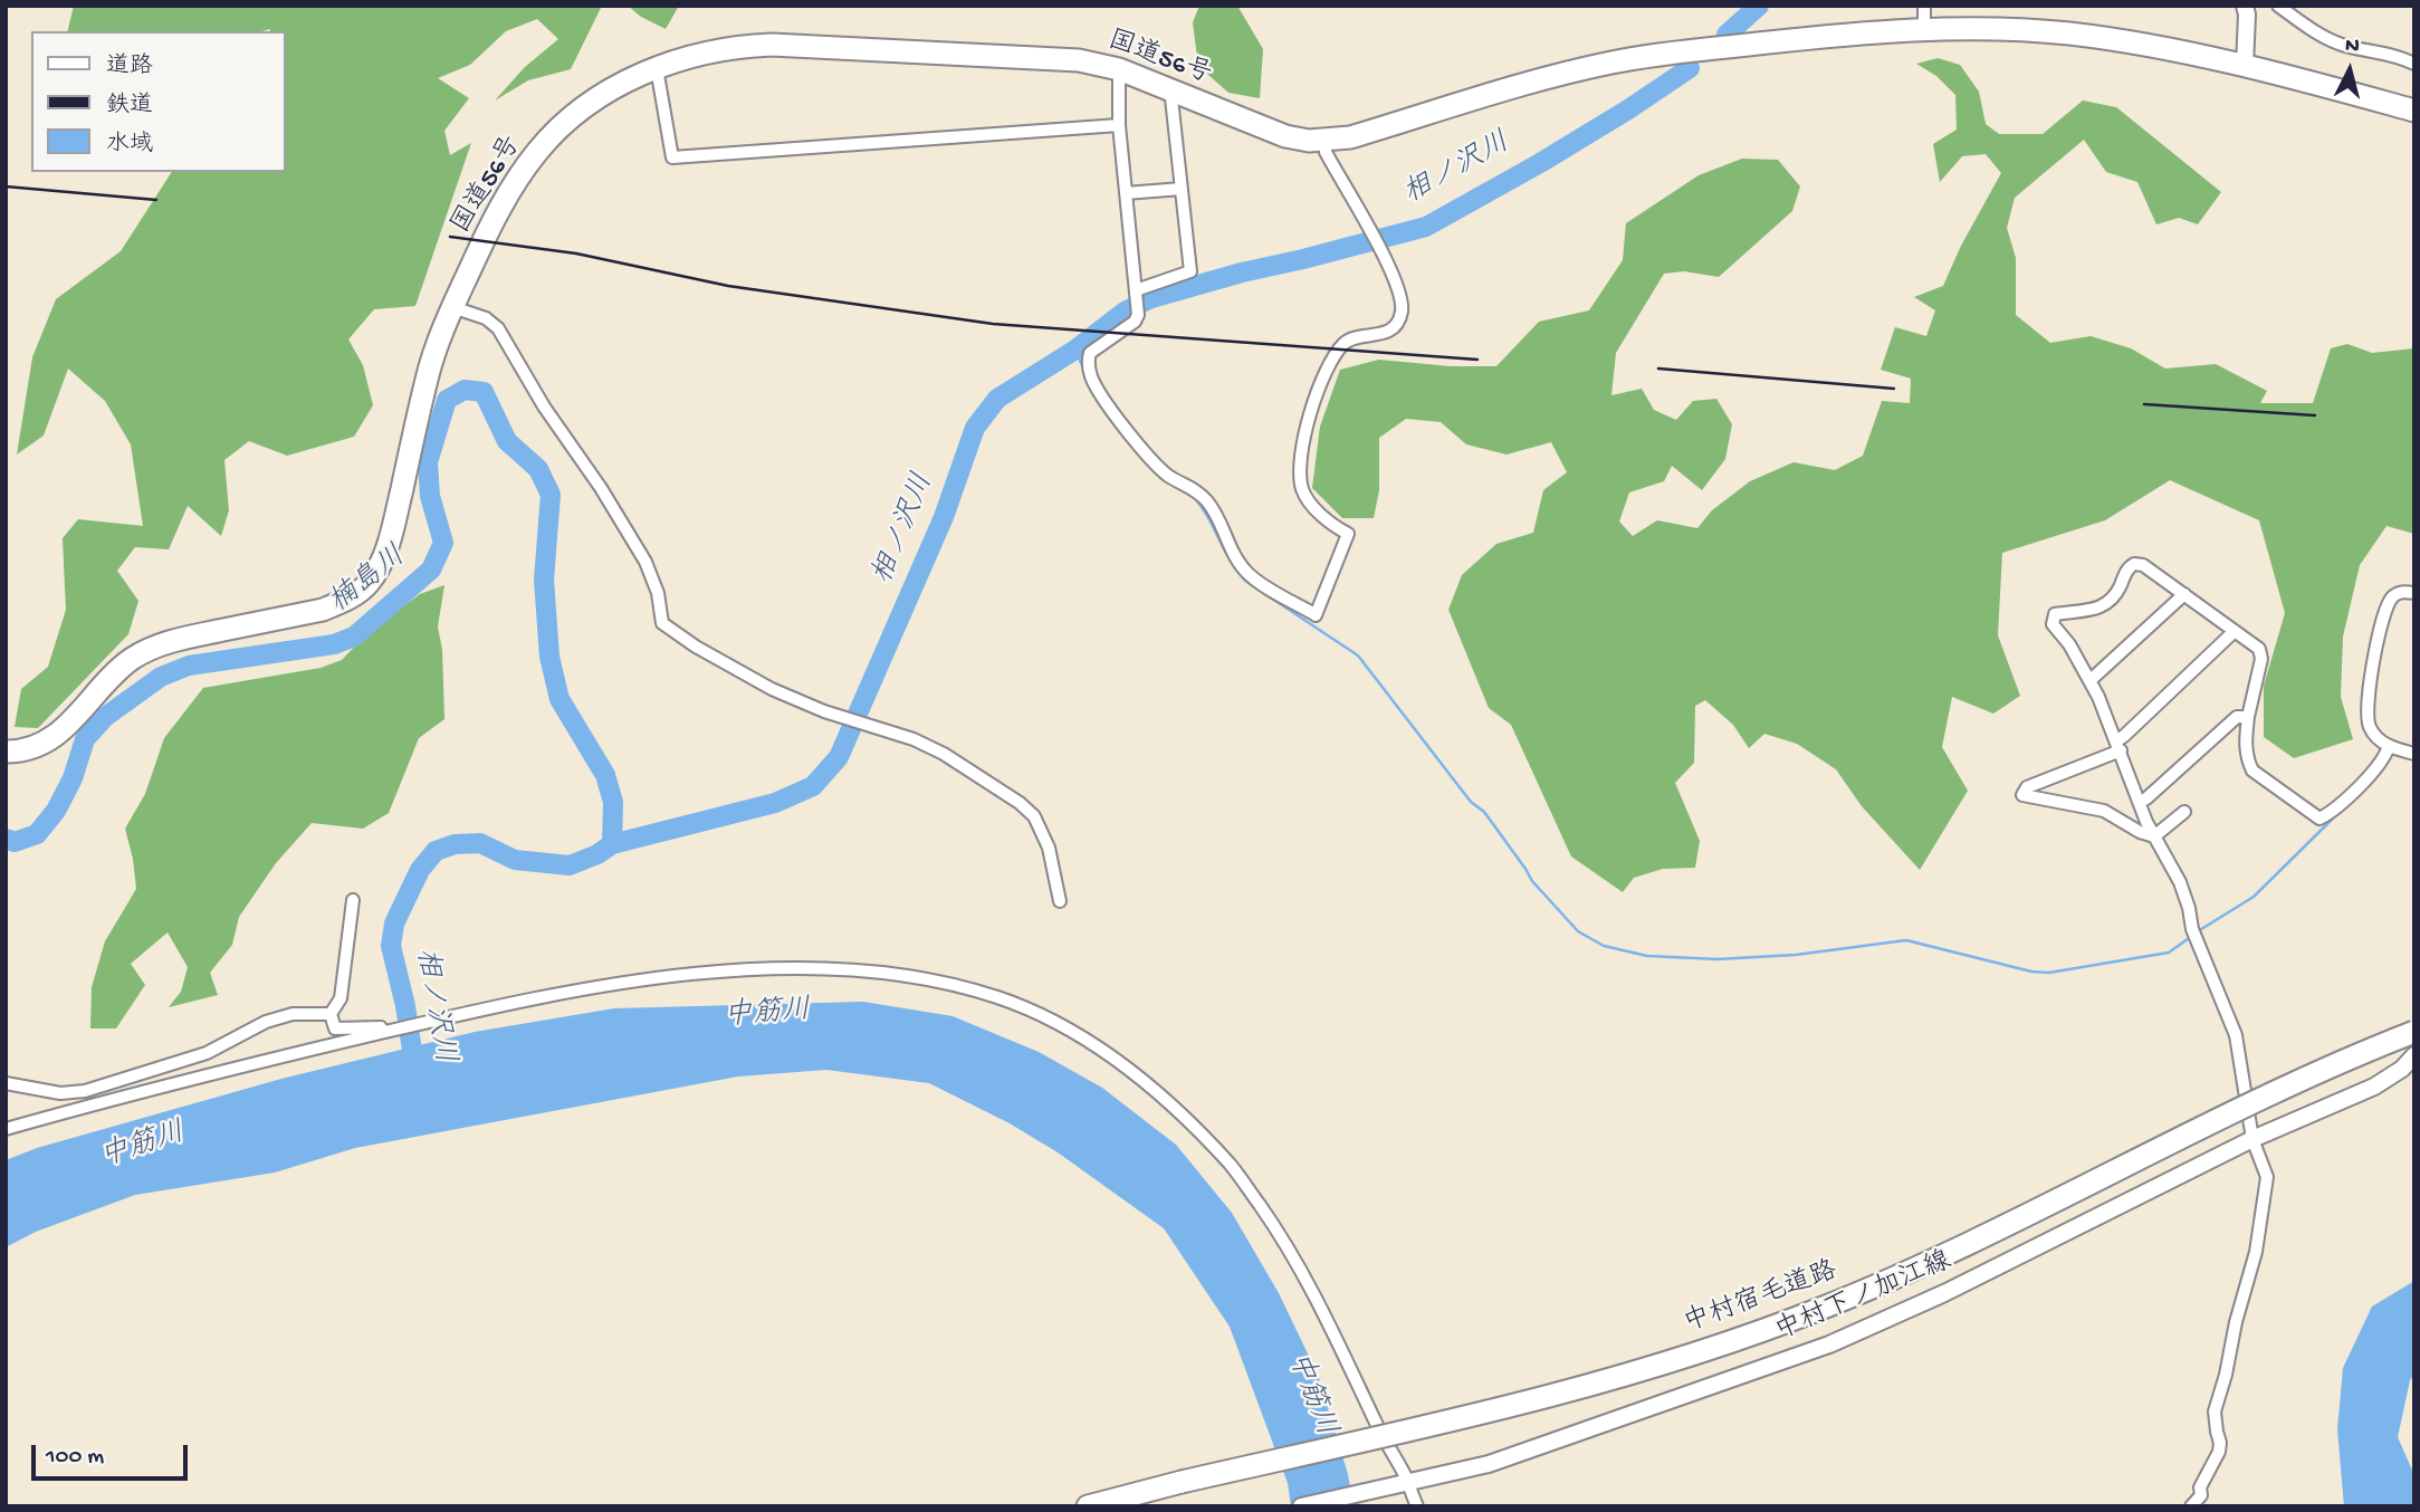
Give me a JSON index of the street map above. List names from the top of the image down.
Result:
{
  "streets": {
    "highway": ["国道56号", "中村宿毛道路"],
    "main road": ["中村下ノ加江線"]
  },
  "water": ["相ノ沢川", "楠島川", "中筋川"],
  "legend": ["道路", "鉄道", "水域"],
  "scale_bar": "100 m",
  "north": "top"
}
